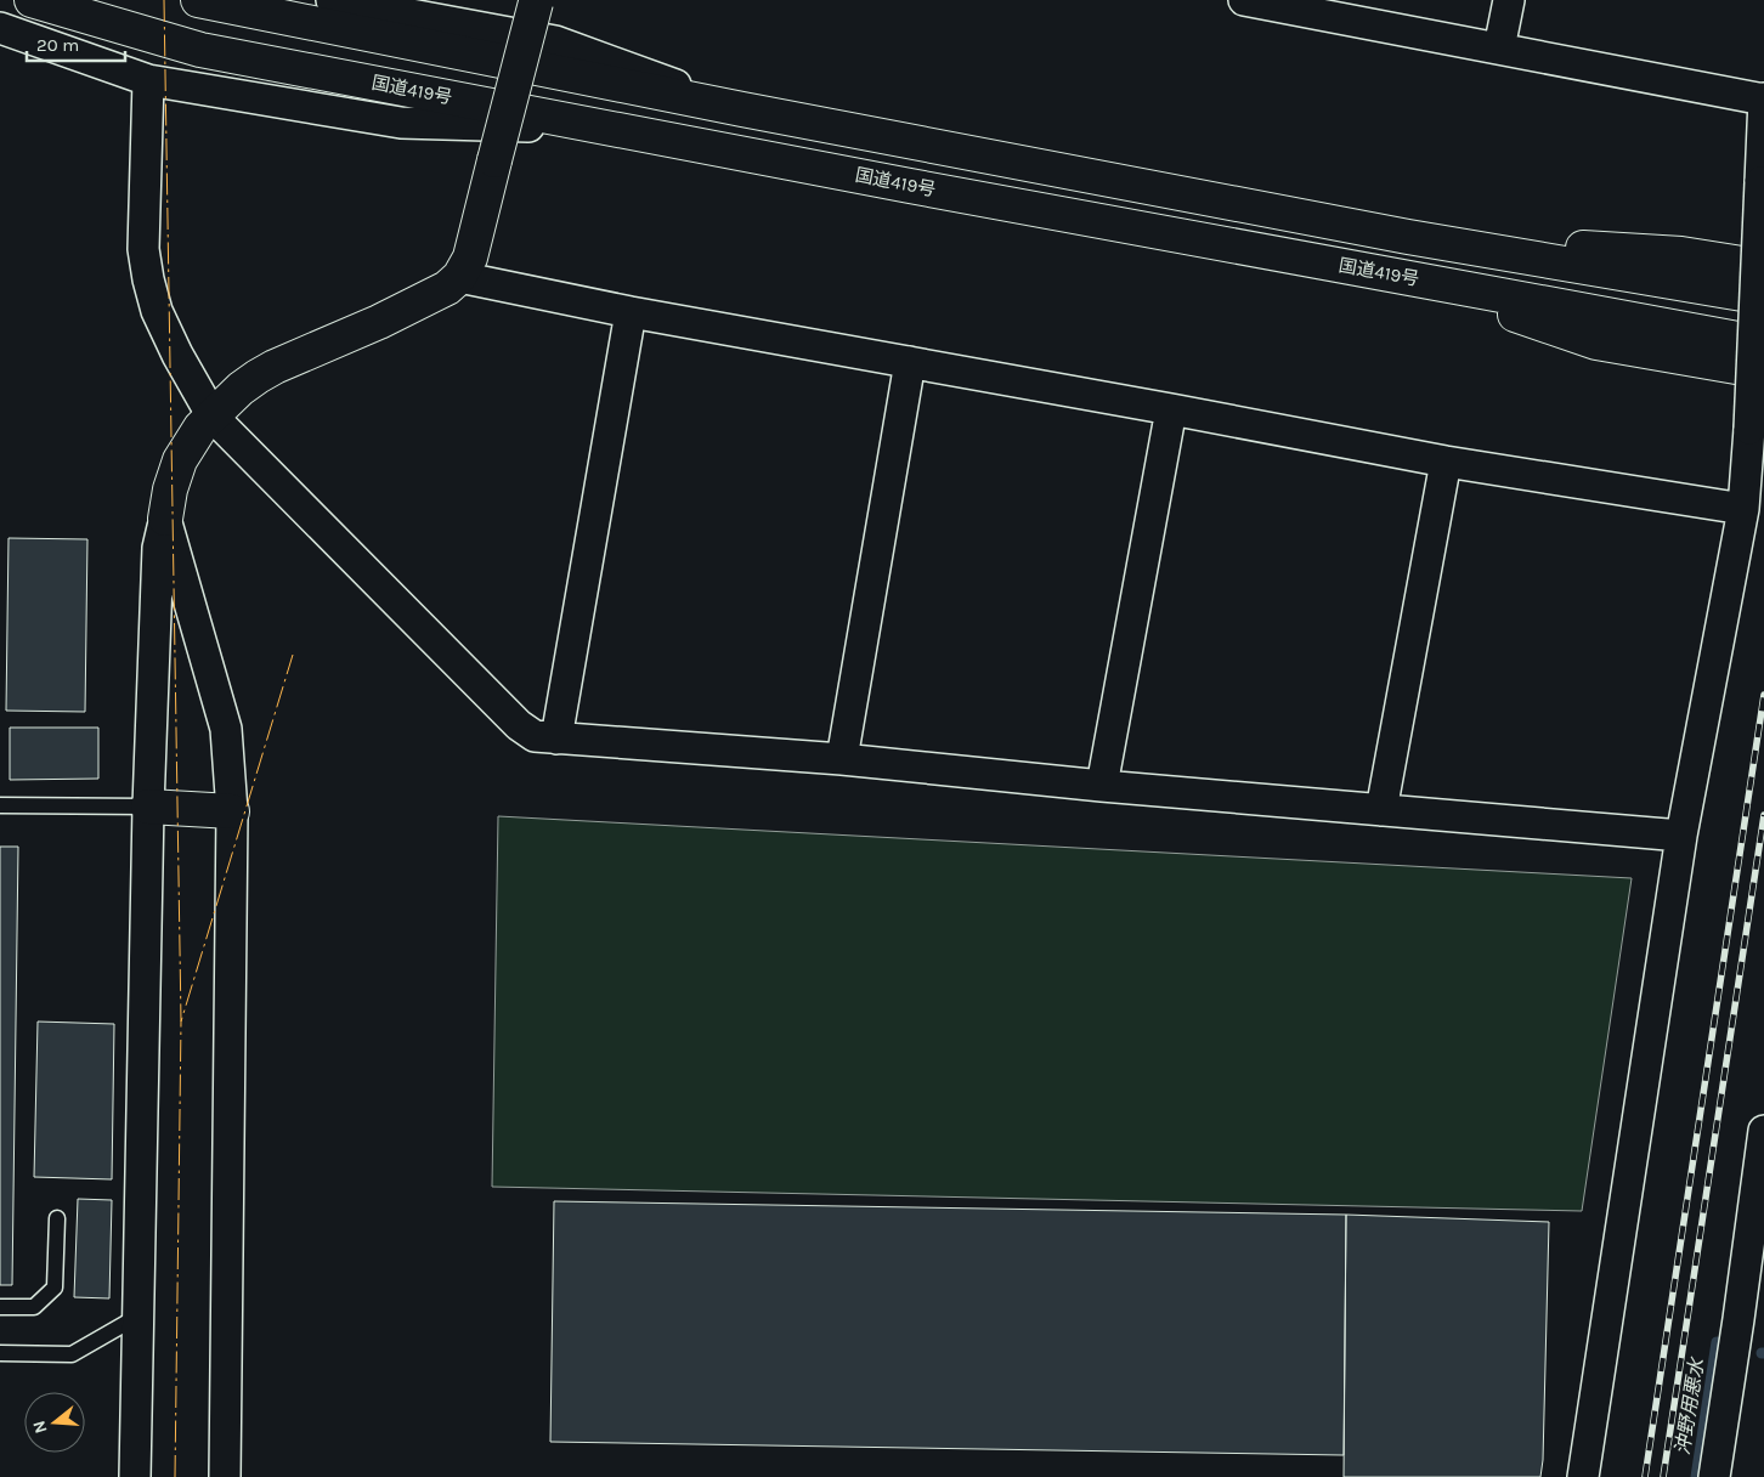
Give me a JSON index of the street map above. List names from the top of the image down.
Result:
{
  "streets": {
    "main road": ["国道419号"]
  },
  "water": ["沖野用悪水"],
  "scale_bar": "20 m",
  "north": "left"
}
